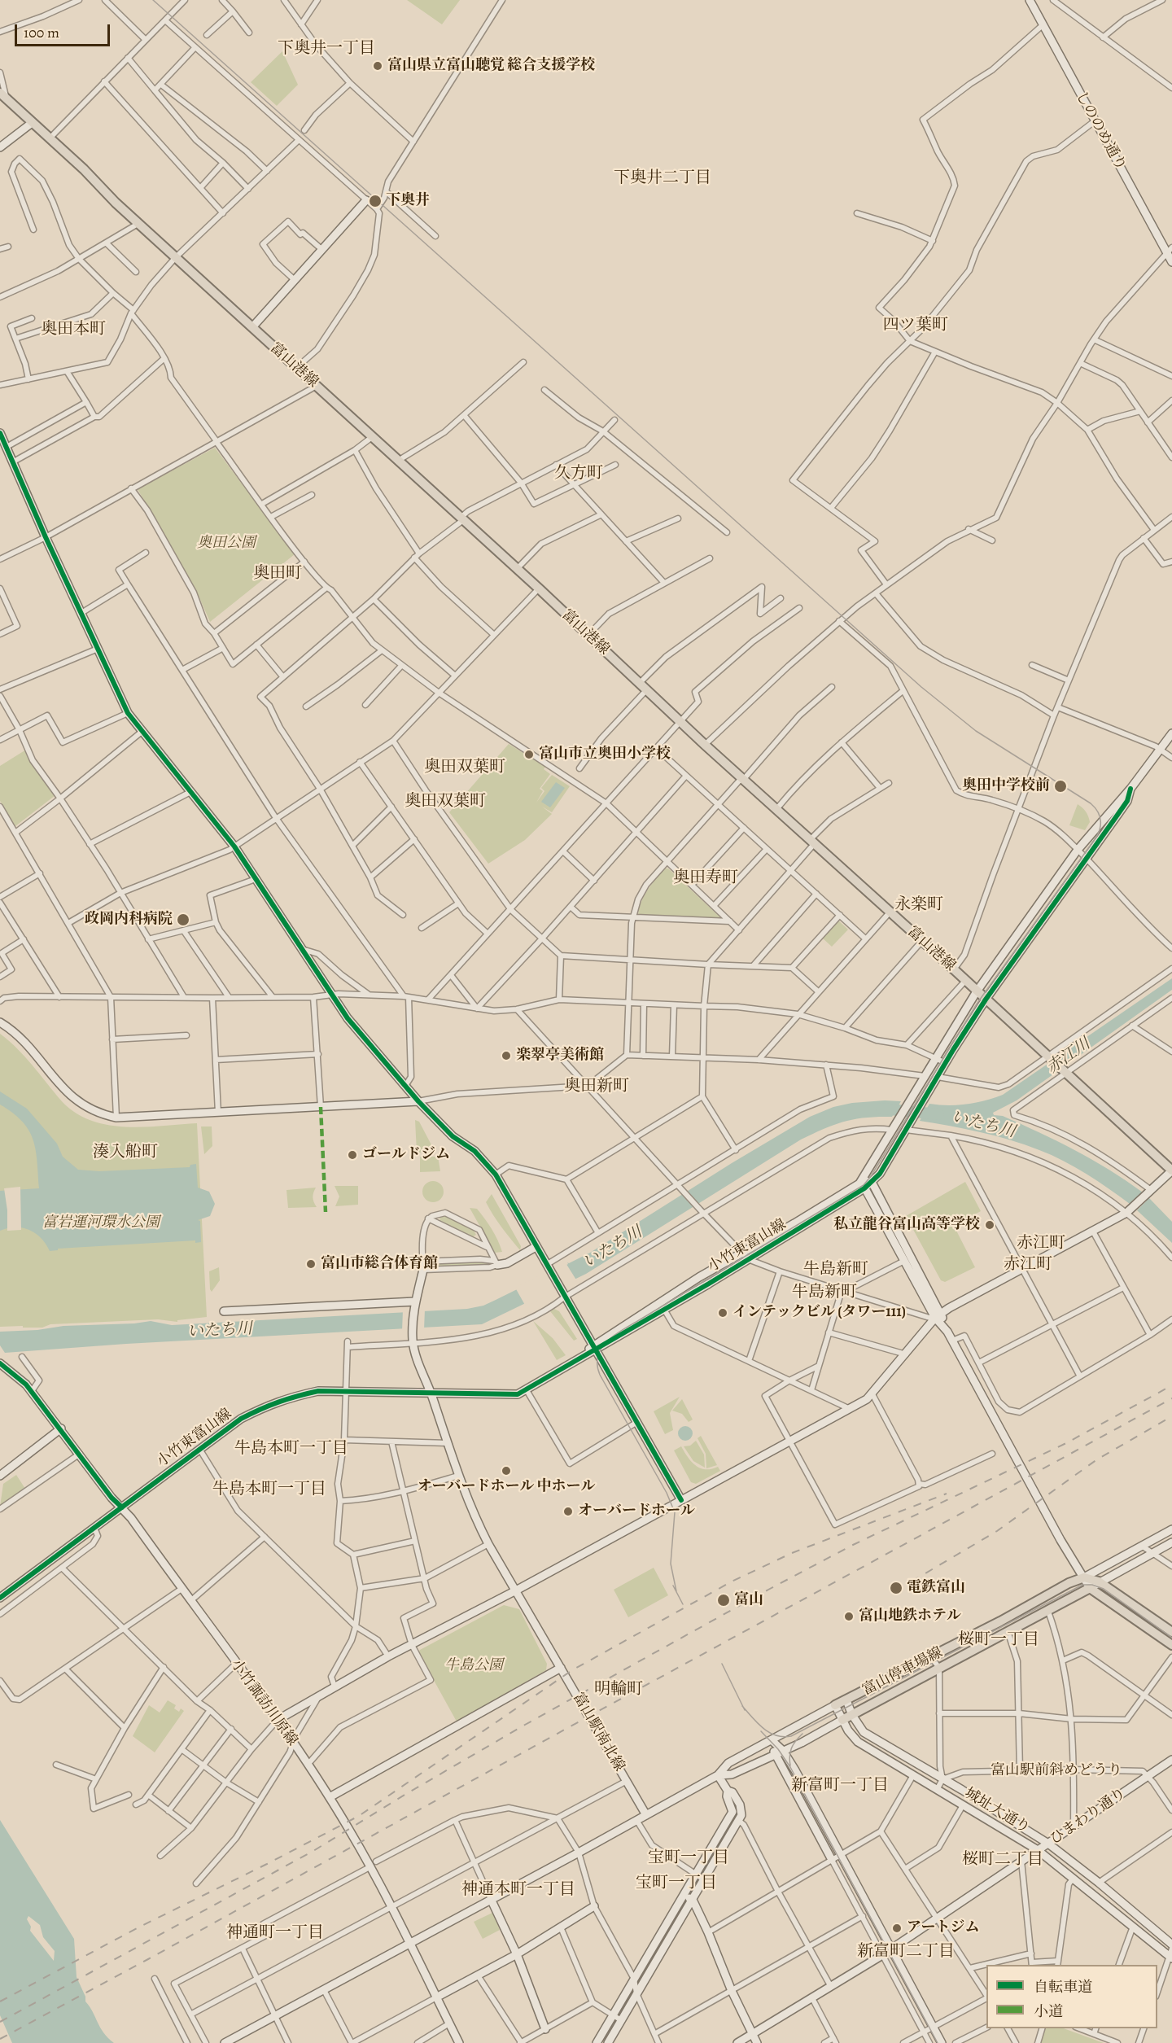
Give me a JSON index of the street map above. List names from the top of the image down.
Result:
{
  "streets": {
    "main road": ["富山港線", "富山停車場線"],
    "street": [
      "しののめ通り",
      "小竹東富山線",
      "小竹諏訪川原線",
      "富山駅南北線",
      "富山駅前斜めどうり",
      "城址大通り",
      "ひまわり通り"
    ]
  },
  "crossings": [
    ["富山港線", "小竹東富山線"],
    ["小竹東富山線", "小竹諏訪川原線"],
    ["小竹東富山線", "富山駅南北線"],
    ["富山停車場線", "城址大通り"],
    ["富山駅前斜めどうり", "城址大通り"],
    ["富山駅前斜めどうり", "ひまわり通り"],
    ["城址大通り", "ひまわり通り"]
  ],
  "districts": [
    "下奥井一丁目",
    "下奥井二丁目",
    "四ツ葉町",
    "奥田本町",
    "久方町",
    "奥田町",
    "奥田双葉町",
    "奥田双葉町",
    "奥田寿町",
    "永楽町",
    "奥田新町",
    "湊入船町",
    "赤江町",
    "赤江町",
    "牛島新町",
    "牛島新町",
    "牛島本町一丁目",
    "牛島本町一丁目",
    "桜町一丁目",
    "明輪町",
    "新富町一丁目",
    "宝町一丁目",
    "桜町二丁目",
    "宝町一丁目",
    "神通本町一丁目",
    "神通町一丁目",
    "新富町二丁目"
  ],
  "water": ["赤江川", "いたち川"],
  "parks": ["奥田公園", "富岩運河環水公園", "牛島公園"],
  "places": [
    "富山県立富山聴覚 総合支援学校",
    "下奥井",
    "富山市立奥田小学校",
    "奥田中学校前",
    "政岡内科病院",
    "楽翠亭美術館",
    "ゴールドジム",
    "私立龍谷富山高等学校",
    "富山市総合体育館",
    "インテックビル (タワー111)",
    "オーバードホール 中ホール",
    "オーバードホール",
    "電鉄富山",
    "富山",
    "富山地鉄ホテル",
    "アートジム"
  ],
  "legend": ["自転車道", "小道"],
  "scale_bar": "100 m"
}
